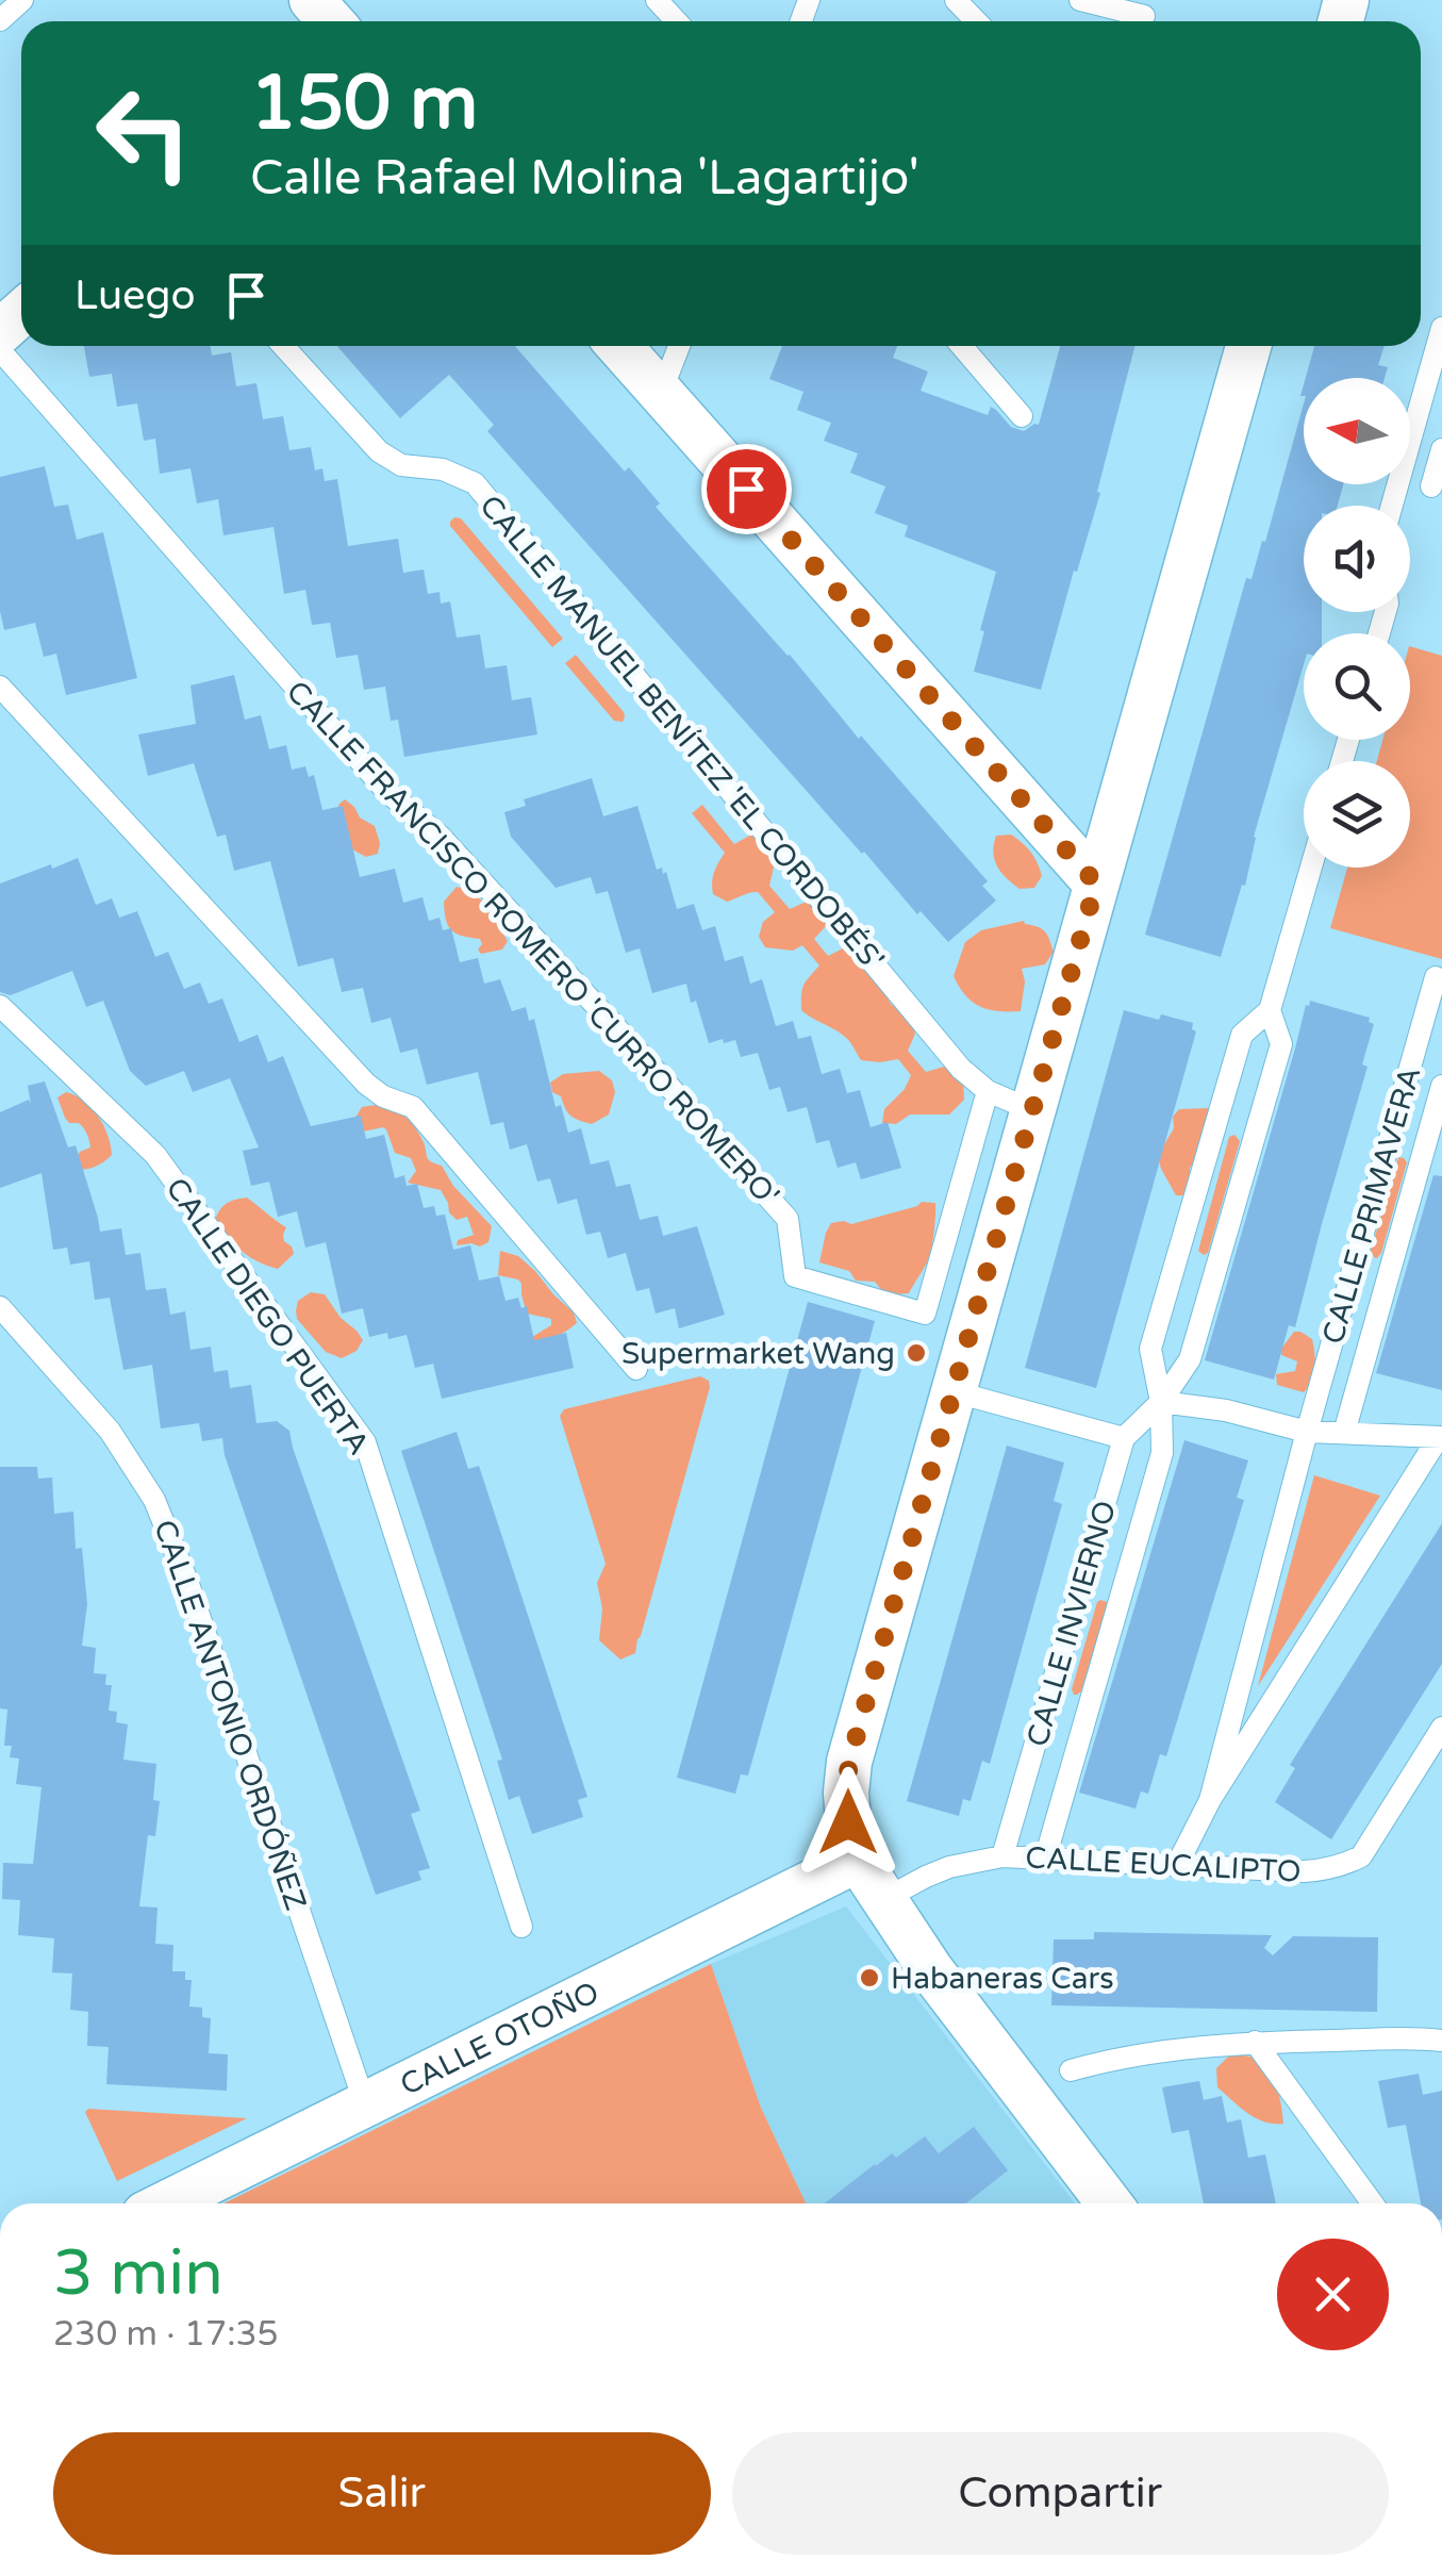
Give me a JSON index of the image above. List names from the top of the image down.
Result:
{
  "streets": {
    "street": ["CALLE OTOÑO"],
    "lane": [
      "CALLE MANUEL BENÍTEZ 'EL CORDOBÉS'",
      "CALLE FRANCISCO ROMERO 'CURRO ROMERO'",
      "CALLE PRIMAVERA",
      "CALLE DIEGO PUERTA",
      "CALLE INVIERNO",
      "CALLE ANTONIO ORDÓÑEZ",
      "CALLE EUCALIPTO"
    ]
  },
  "crossings": [
    ["CALLE MANUEL BENÍTEZ 'EL CORDOBÉS'", "CALLE FRANCISCO ROMERO 'CURRO ROMERO'"],
    ["CALLE INVIERNO", "CALLE EUCALIPTO"],
    ["CALLE ANTONIO ORDÓÑEZ", "CALLE OTOÑO"]
  ],
  "places": ["Supermarket Wang", "Habaneras Cars"],
  "north": "left",
  "page": {
    "turn": ["150 m", "Calle Rafael Molina 'Lagartijo'"],
    "then": "Luego",
    "heading": ["3 min", "230 m · 17:35"],
    "buttons": ["Salir", "Compartir"]
  }
}
